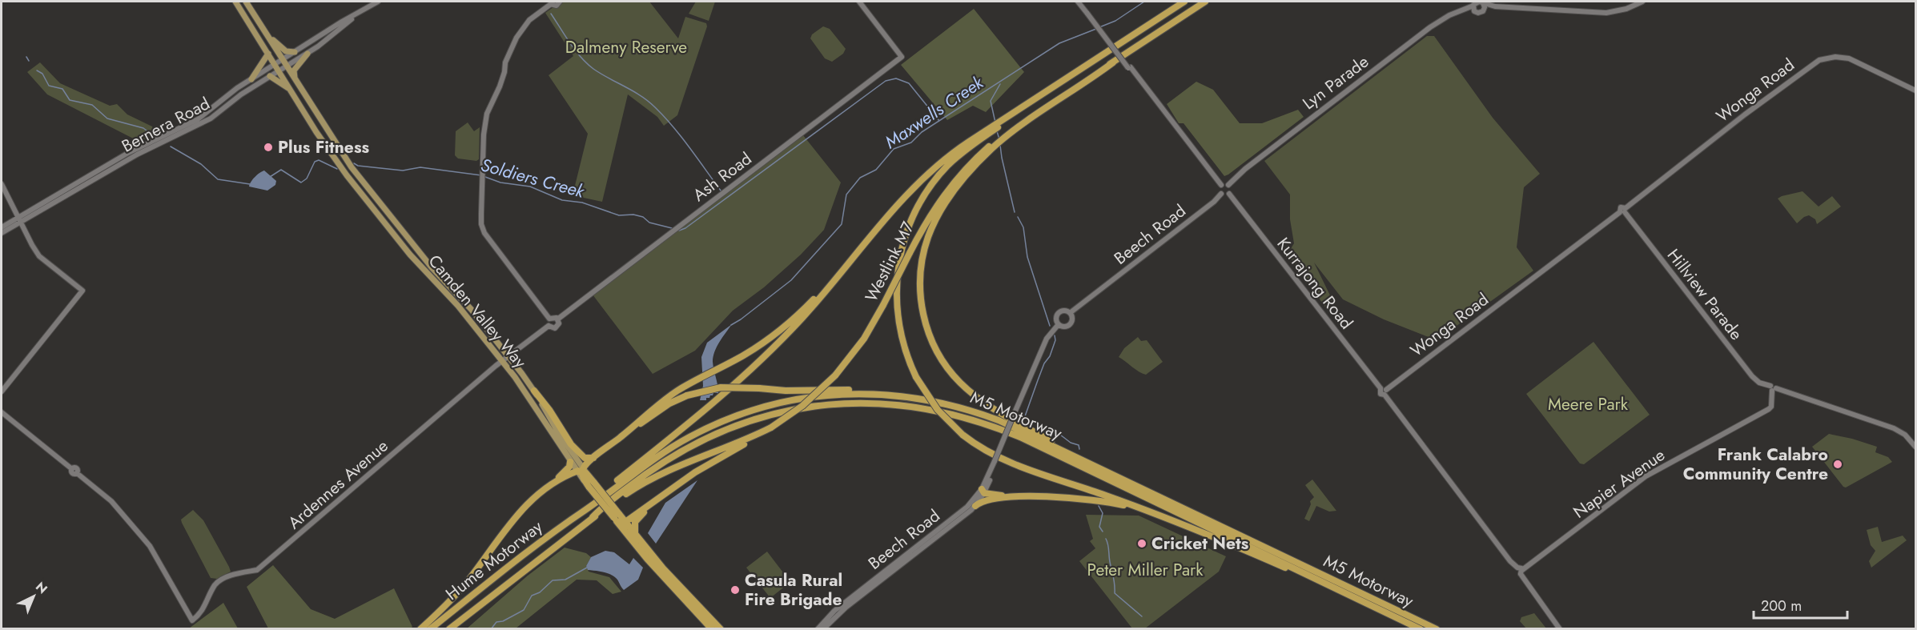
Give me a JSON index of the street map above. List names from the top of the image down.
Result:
{
  "streets": {
    "highway": ["Westlink M7", "M5 Motorway", "Hume Motorway"],
    "main road": ["Camden Valley Way"],
    "street": [
      "Lyn Parade",
      "Wonga Road",
      "Bernera Road",
      "Ash Road",
      "Beech Road",
      "Kurrajong Road",
      "Hillview Parade",
      "Napier Avenue",
      "Ardennes Avenue"
    ]
  },
  "crossings": [
    ["Lyn Parade", "Beech Road"],
    ["Lyn Parade", "Kurrajong Road"],
    ["Wonga Road", "Kurrajong Road"],
    ["Wonga Road", "Hillview Parade"],
    ["Bernera Road", "Camden Valley Way"],
    ["Beech Road", "Kurrajong Road"],
    ["Westlink M7", "M5 Motorway"],
    ["Westlink M7", "Hume Motorway"],
    ["Kurrajong Road", "Napier Avenue"],
    ["Hillview Parade", "Napier Avenue"],
    ["Camden Valley Way", "Ardennes Avenue"],
    ["M5 Motorway", "Hume Motorway"]
  ],
  "water": ["Maxwells Creek", "Soldiers Creek"],
  "parks": ["Dalmeny Reserve", "Meere Park", "Peter Miller Park"],
  "places": [
    "Plus Fitness",
    "Frank Calabro Community Centre",
    "Cricket Nets",
    "Casula Rural Fire Brigade"
  ],
  "scale_bar": "200 m",
  "north": "top right"
}
